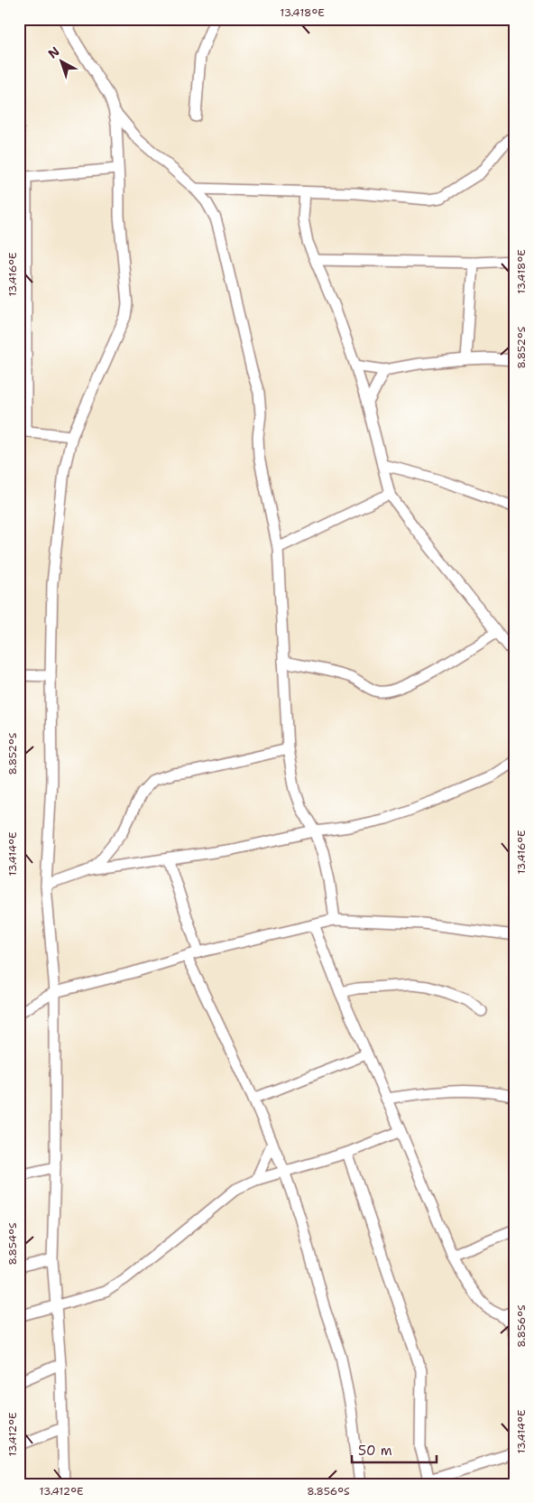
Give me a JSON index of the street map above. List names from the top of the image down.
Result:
{
  "scale_bar": "50 m",
  "north": "top left",
  "coordinates": [
    "13.418°E",
    "13.416°E",
    "8.852°S",
    "13.414°E",
    "8.854°S",
    "8.856°S",
    "13.412°E"
  ]
}
